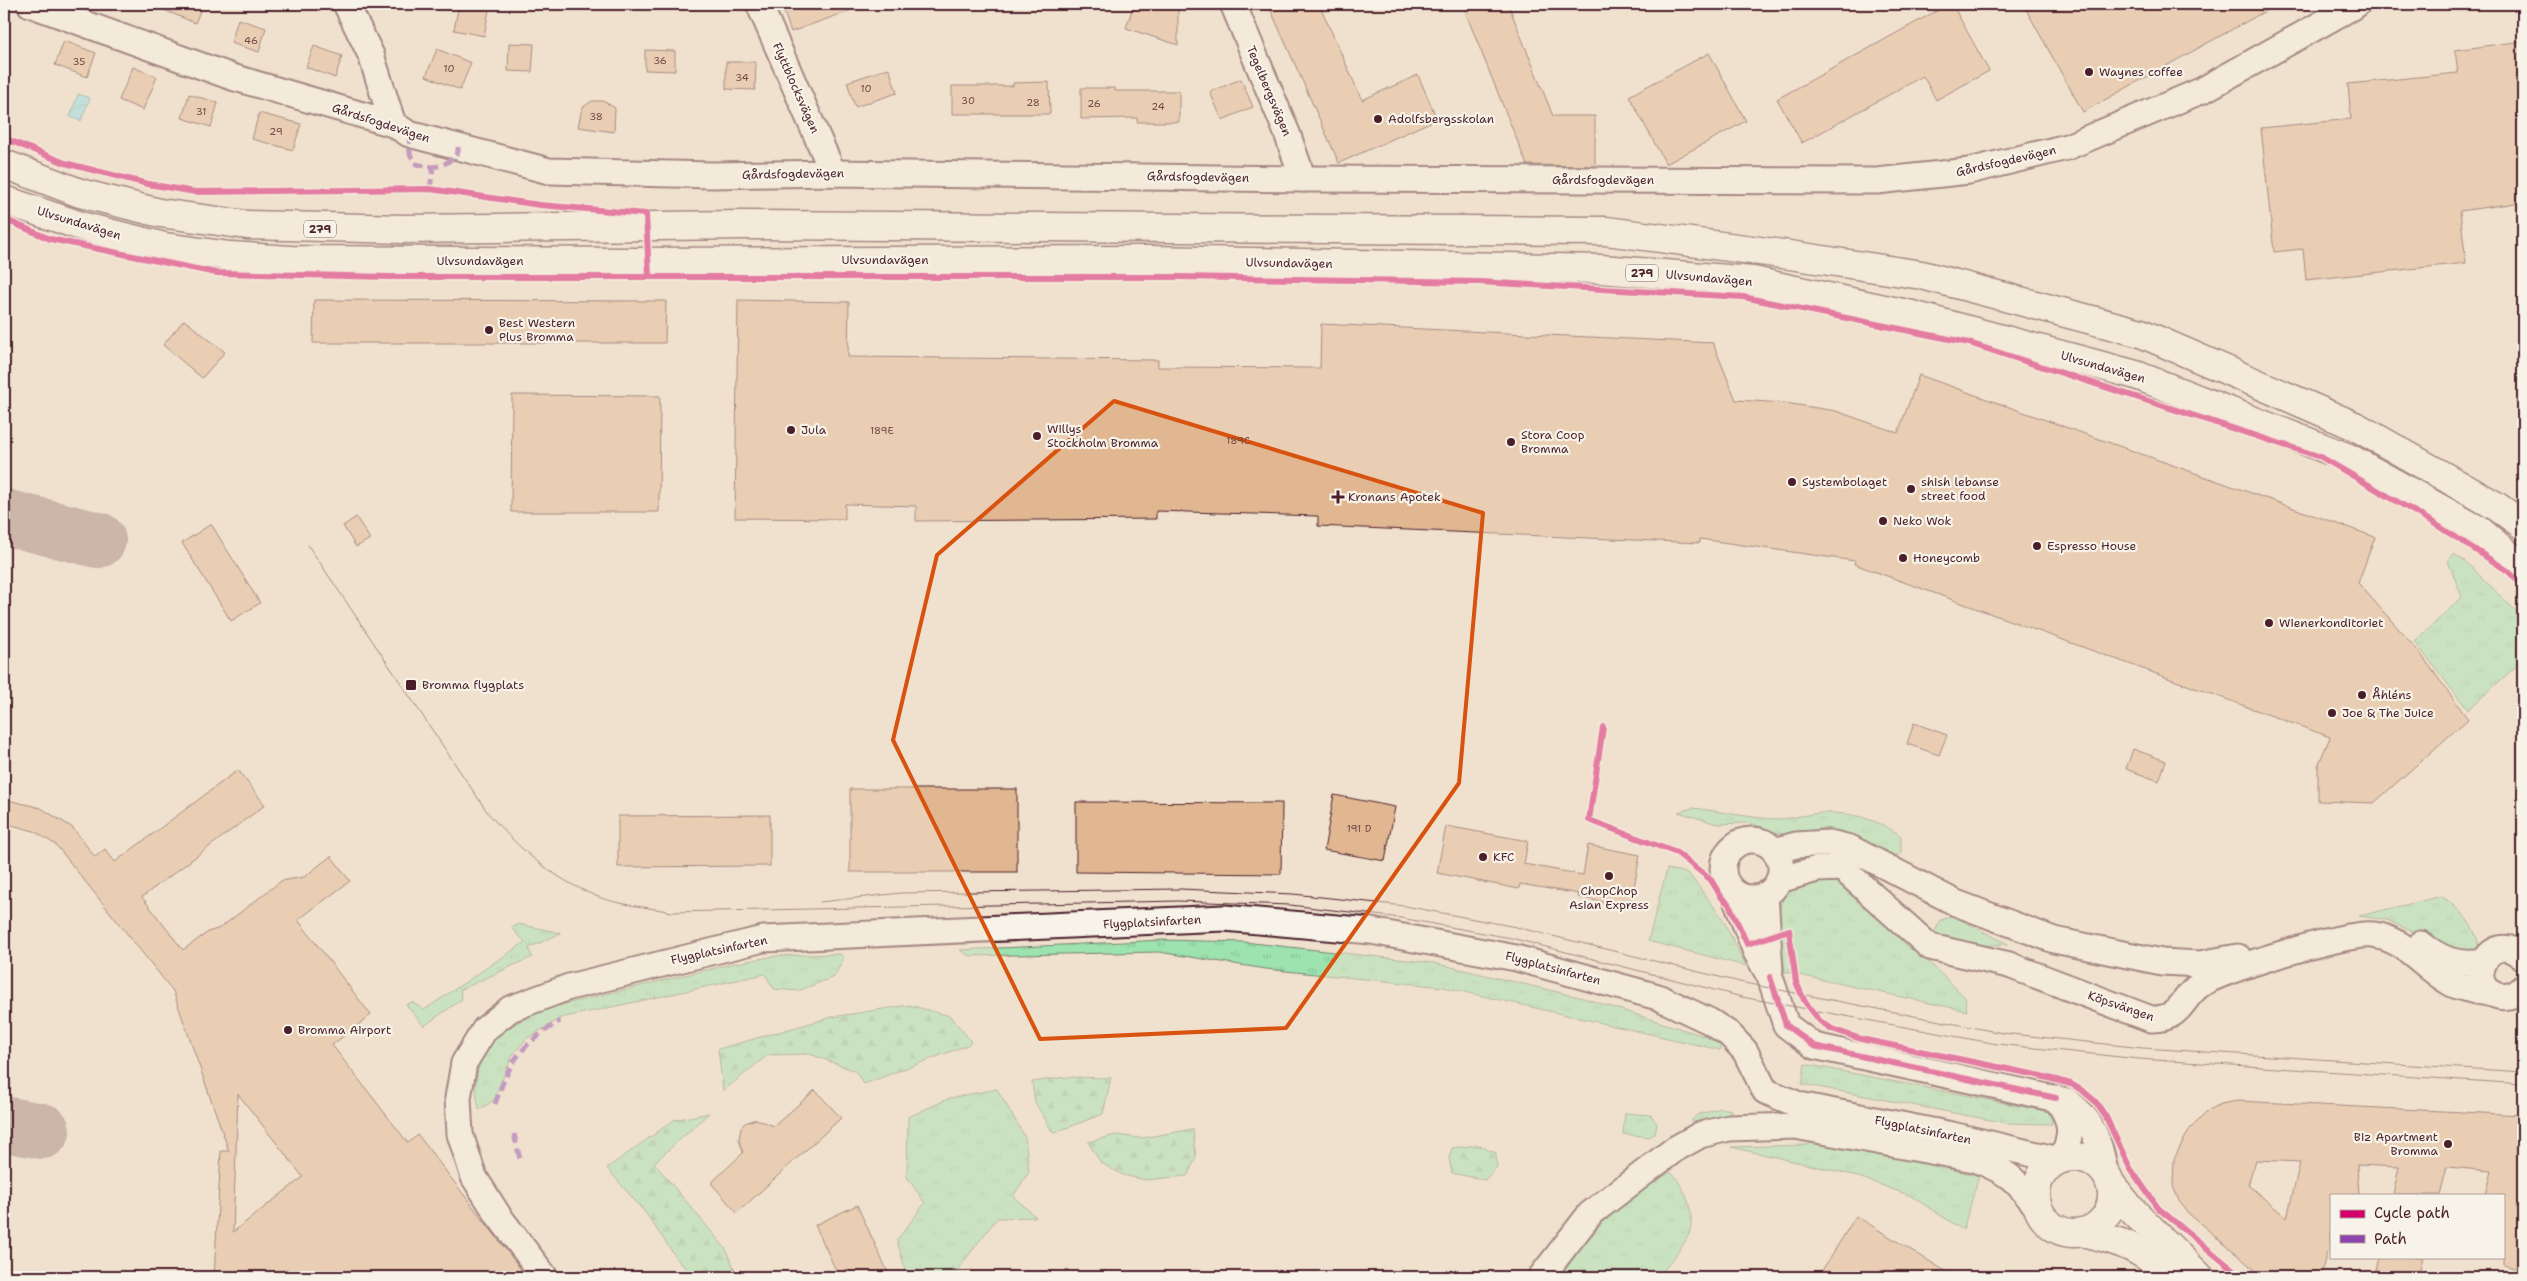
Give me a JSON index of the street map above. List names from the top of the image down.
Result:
{
  "streets": {
    "main road": ["Ulvsundavägen", "279"],
    "street": [
      "Flyttblocksvägen",
      "Tegelbergsvägen",
      "Gårdsfogdevägen",
      "Flygplatsinfarten",
      "Köpsvängen"
    ]
  },
  "crossings": [
    ["Flyttblocksvägen", "Gårdsfogdevägen"],
    ["Tegelbergsvägen", "Gårdsfogdevägen"]
  ],
  "places": {
    "other": [
      "Waynes coffee",
      "Adolfsbergsskolan",
      "Best Western Plus Bromma",
      "Jula",
      "Willys Stockholm Bromma",
      "Stora Coop Bromma",
      "Systembolaget",
      "shish lebanse street food",
      "Neko Wok",
      "Espresso House",
      "Honeycomb",
      "Wienerkonditoriet",
      "Åhléns",
      "Joe & The Juice",
      "KFC",
      "ChopChop Asian Express",
      "Bromma Airport",
      "Biz Apartment Bromma"
    ],
    "health": ["Kronans Apotek"],
    "transit": ["Bromma flygplats"]
  },
  "house_numbers": [
    "46",
    "36",
    "35",
    "10",
    "34",
    "10",
    "30",
    "28",
    "26",
    "24",
    "31",
    "38",
    "29",
    "189E",
    "189C",
    "191 D"
  ],
  "legend": ["Cycle path", "Path"]
}
